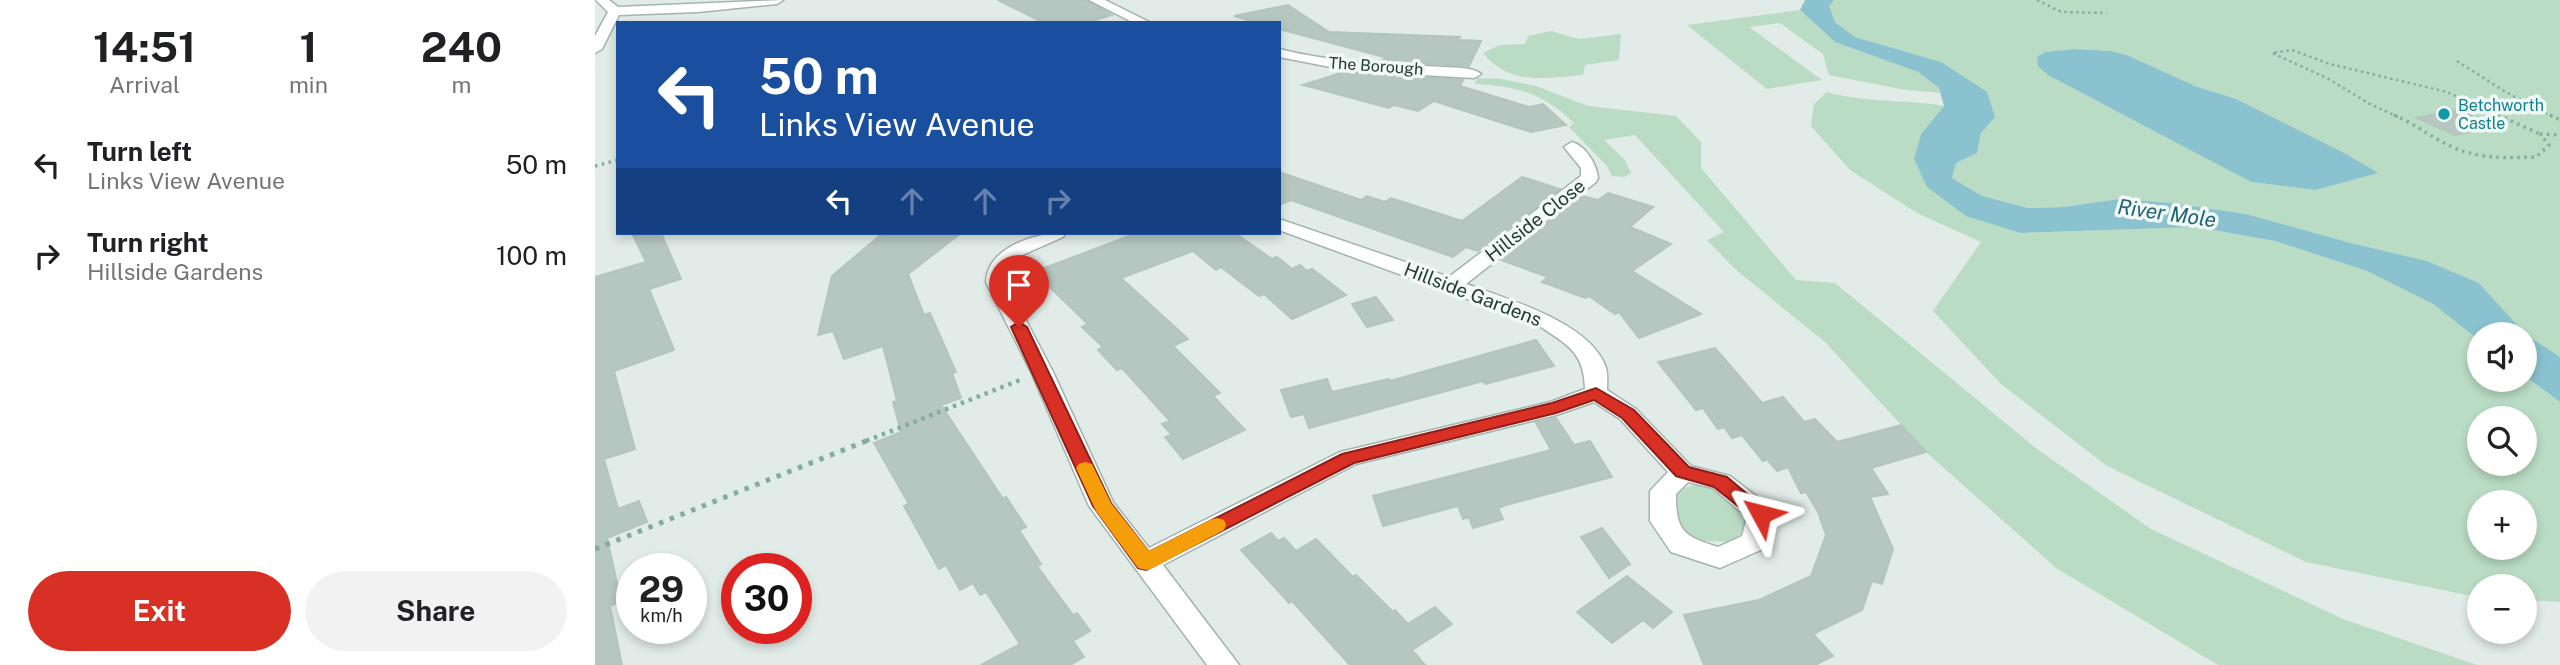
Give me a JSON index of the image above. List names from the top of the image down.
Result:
{
  "streets": {
    "street": ["The Borough", "Hillside Close", "Hillside Gardens"]
  },
  "crossings": [
    ["Hillside Close", "Hillside Gardens"]
  ],
  "water": ["River Mole"],
  "places": ["Betchworth Castle"],
  "page": {
    "eta": [
      "14:51",
      "Arrival",
      "1",
      "min",
      "240",
      "m"
    ],
    "turn": ["50 m", "Links View Avenue"],
    "list": [
      {
        "name": "Turn left",
        "note": "Links View Avenue",
        "value": "50 m"
      },
      {
        "name": "Turn right",
        "note": "Hillside Gardens",
        "value": "100 m"
      }
    ],
    "map_buttons": ["+", "−"],
    "speed": "29 km/h",
    "limit": "30",
    "buttons": ["Exit", "Share"]
  }
}
